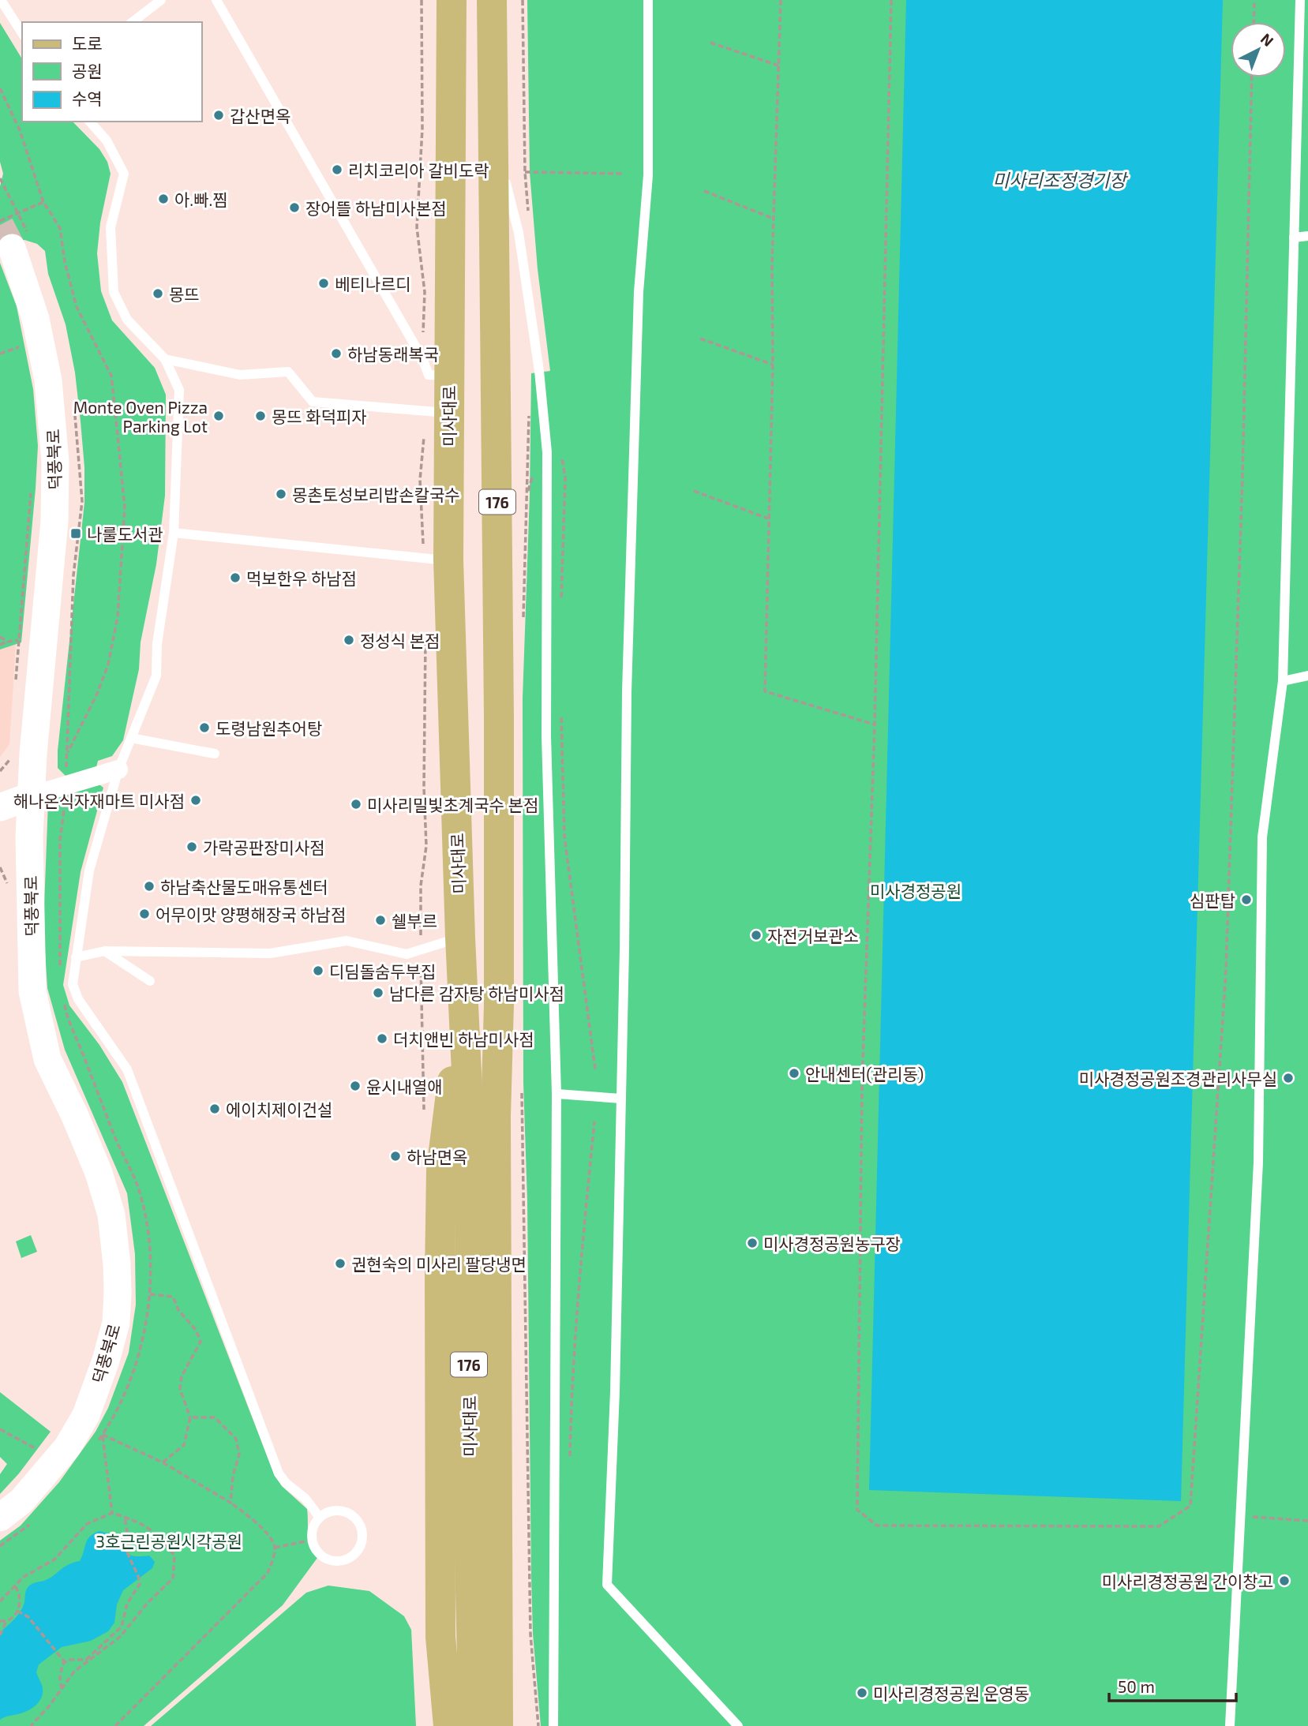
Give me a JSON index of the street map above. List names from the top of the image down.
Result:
{
  "streets": {
    "main road": ["미사대로", "176"],
    "street": ["덕풍북로"]
  },
  "water": ["미사리조정경기장"],
  "parks": ["미사경정공원", "3호근린공원시각공원"],
  "places": {
    "other": [
      "갑산면옥",
      "리치코리아 갈비도락",
      "아.빠.찜",
      "장어뜰 하남미사본점",
      "베티나르디",
      "몽뜨",
      "하남동래복국",
      "Monte Oven Pizza Parking Lot",
      "몽뜨 화덕피자",
      "몽촌토성보리밥손칼국수",
      "먹보한우 하남점",
      "정성식 본점",
      "도령남원추어탕",
      "해나온식자재마트 미사점",
      "미사리밀빛초계국수 본점",
      "가락공판장미사점",
      "하남축산물도매유통센터",
      "심판탑",
      "어무이맛 양평해장국 하남점",
      "쉘부르",
      "자전거보관소",
      "디딤돌숨두부집",
      "남다른 감자탕 하남미사점",
      "더치앤빈 하남미사점",
      "안내센터(관리동)",
      "미사경정공원조경관리사무실",
      "윤시내열애",
      "에이치제이건설",
      "하남면옥",
      "미사경정공원농구장",
      "권현숙의 미사리 팔당냉면",
      "미사리경정공원 간이창고",
      "미사리경정공원 운영동"
    ],
    "transit": ["나룰도서관"]
  },
  "legend": ["도로", "공원", "수역"],
  "scale_bar": "50 m",
  "north": "top right"
}
